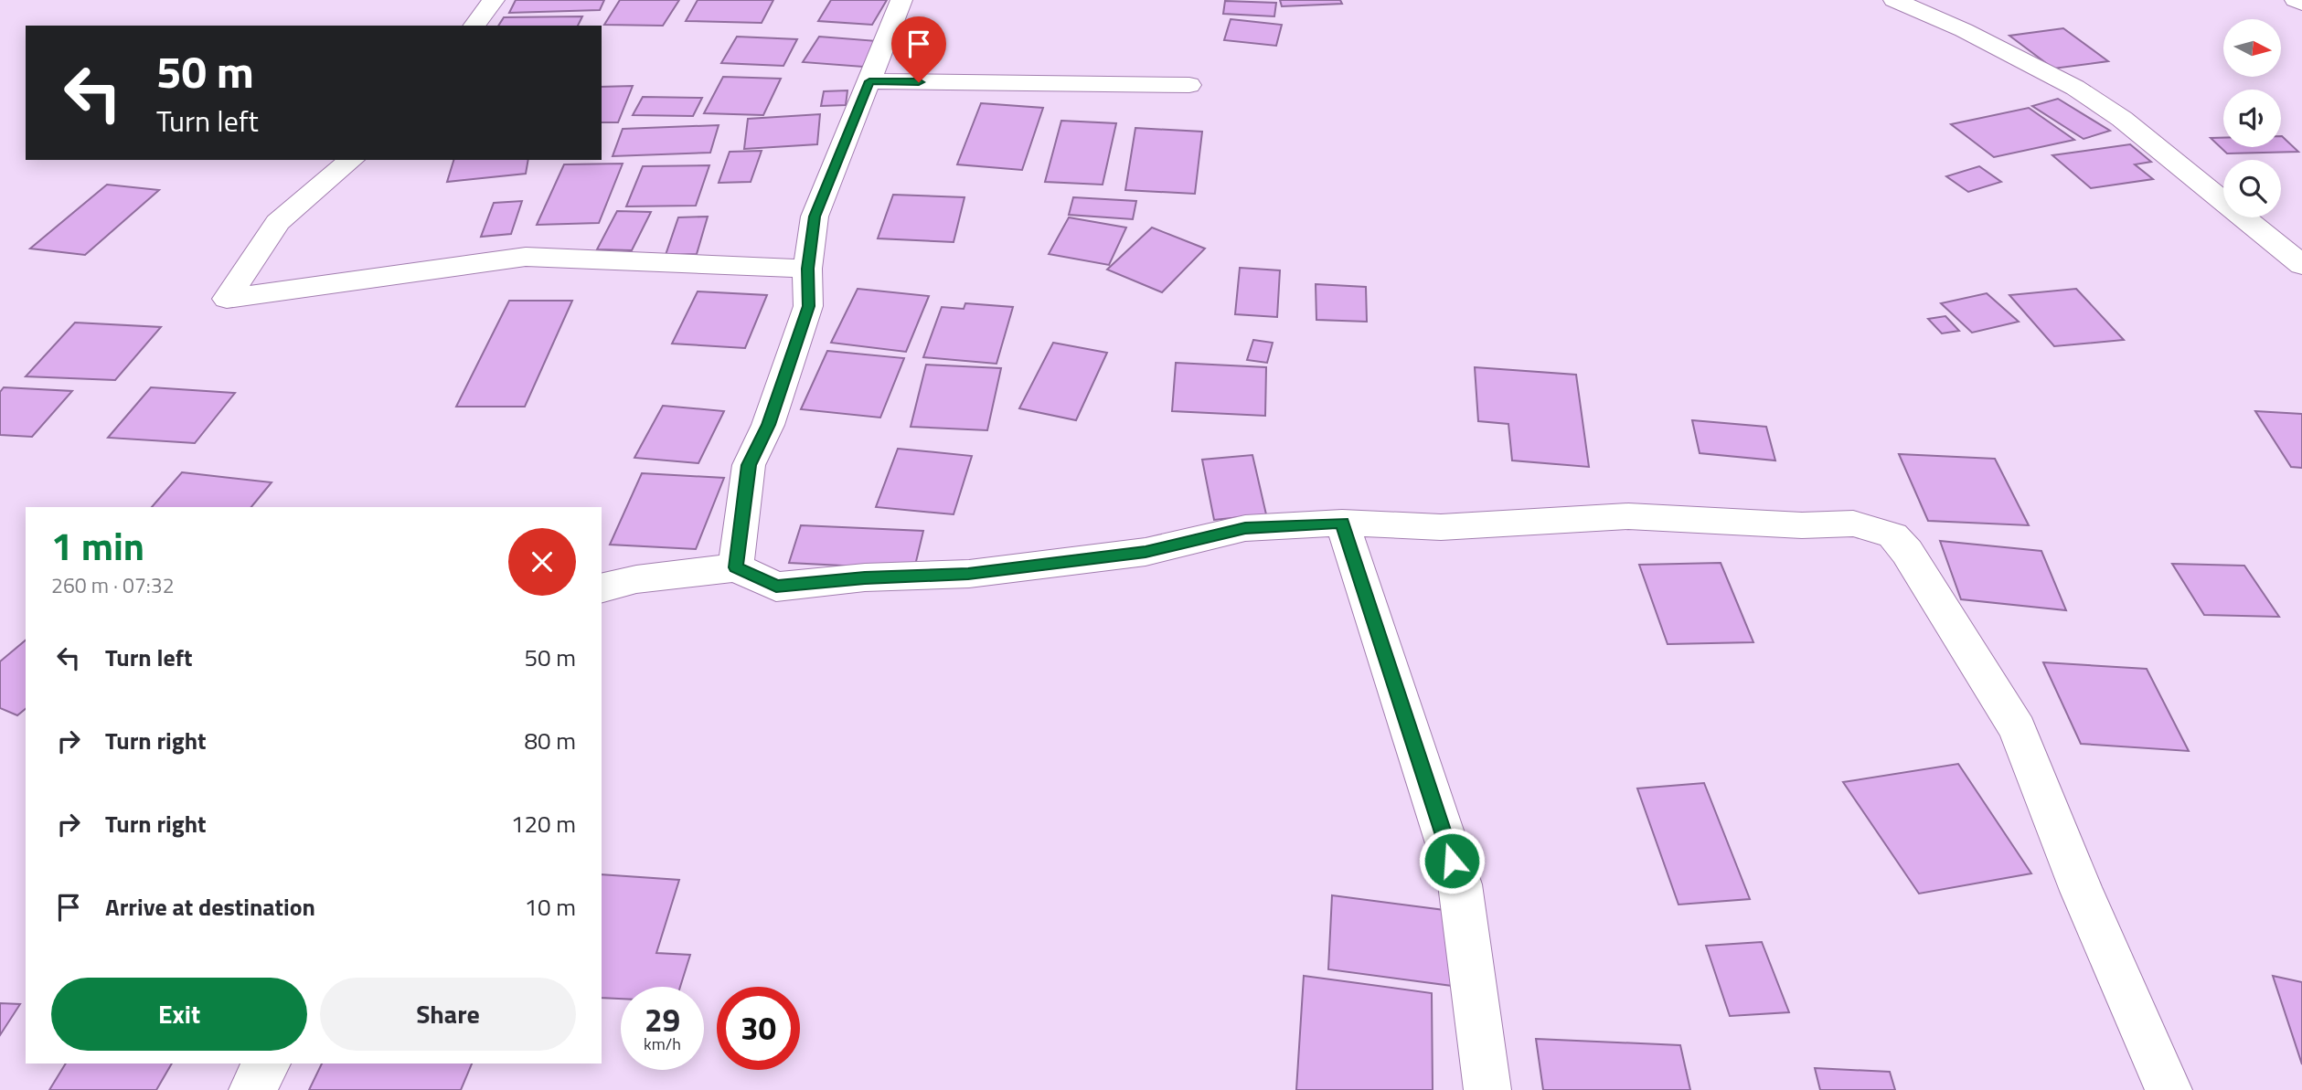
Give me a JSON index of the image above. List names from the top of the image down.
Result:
{
  "north": "right",
  "page": {
    "turn": ["50 m", "Turn left"],
    "heading": ["1 min", "260 m · 07:32"],
    "list": [
      {
        "name": "Turn left",
        "value": "50 m"
      },
      {
        "name": "Turn right",
        "value": "80 m"
      },
      {
        "name": "Turn right",
        "value": "120 m"
      },
      {
        "name": "Arrive at destination",
        "value": "10 m"
      }
    ],
    "buttons": ["Exit", "Share"],
    "speed": "29 km/h",
    "limit": "30"
  }
}
